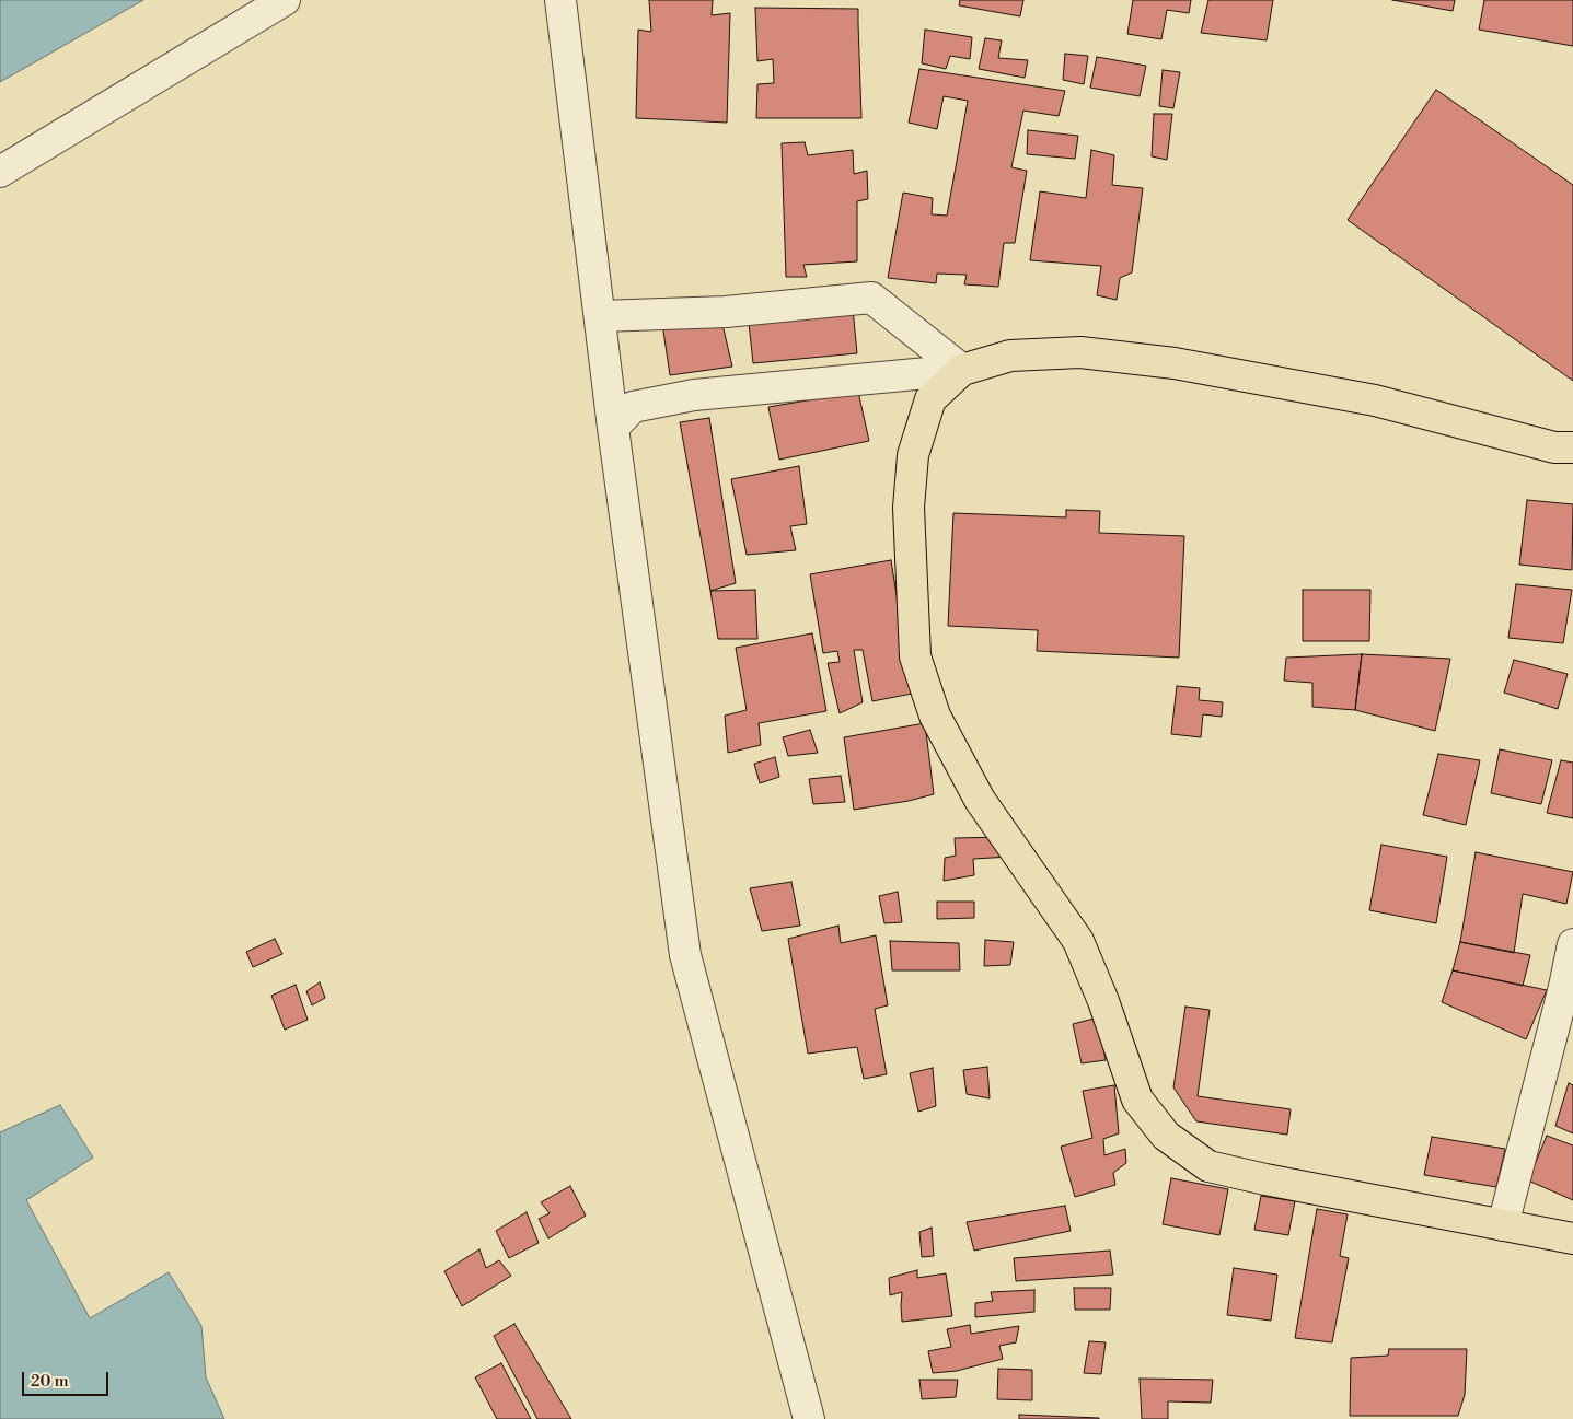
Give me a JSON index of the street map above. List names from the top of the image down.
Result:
{
  "scale_bar": "20 m"
}
